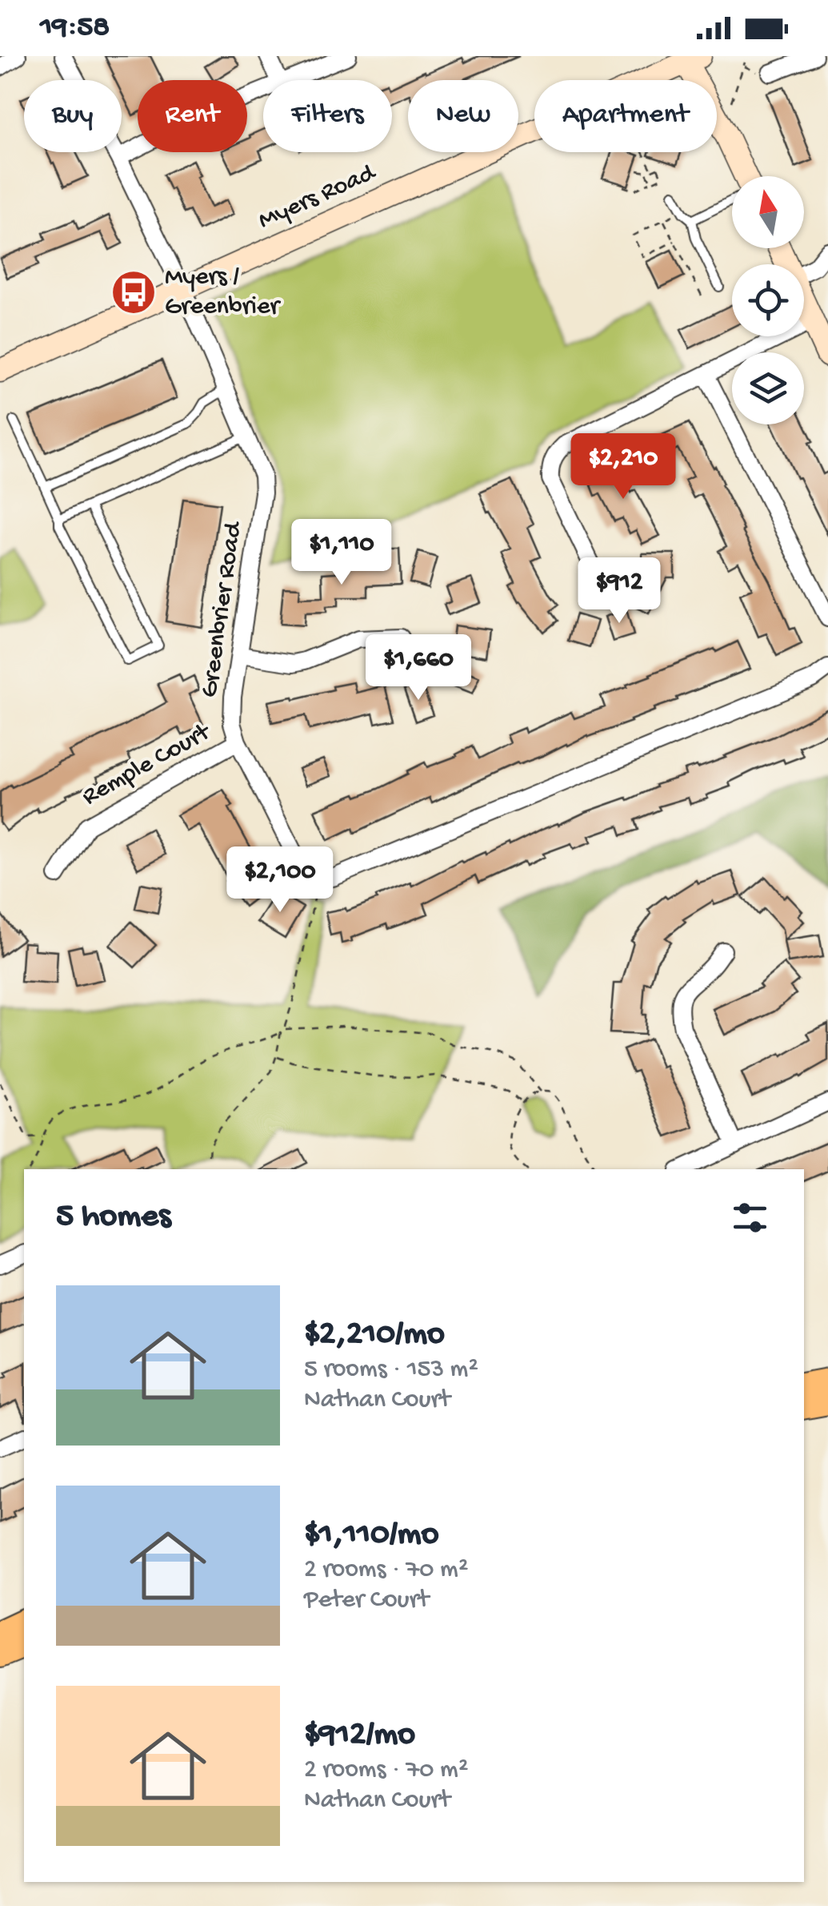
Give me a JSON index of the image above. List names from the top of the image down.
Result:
{
  "streets": {
    "main road": ["Myers Road"],
    "street": ["Greenbrier Road", "Remple Court"]
  },
  "crossings": [
    ["Myers Road", "Greenbrier Road"],
    ["Greenbrier Road", "Remple Court"]
  ],
  "places": {
    "bus stop": ["Myers / Greenbrier"]
  },
  "north": "top",
  "page": {
    "status": "19:58",
    "chip": [
      "Buy",
      "Rent",
      "Filters",
      "New",
      "Apartment"
    ],
    "price": [
      "$2,210",
      "$1,110",
      "$912",
      "$1,660",
      "$2,100"
    ],
    "heading": "5 homes",
    "list": [
      {
        "name": "$2,210/mo",
        "note": "5 rooms · 153 m² · Nathan Court"
      },
      {
        "name": "$1,110/mo",
        "note": "2 rooms · 70 m² · Peter Court"
      },
      {
        "name": "$912/mo",
        "note": "2 rooms · 70 m² · Nathan Court"
      }
    ]
  }
}
